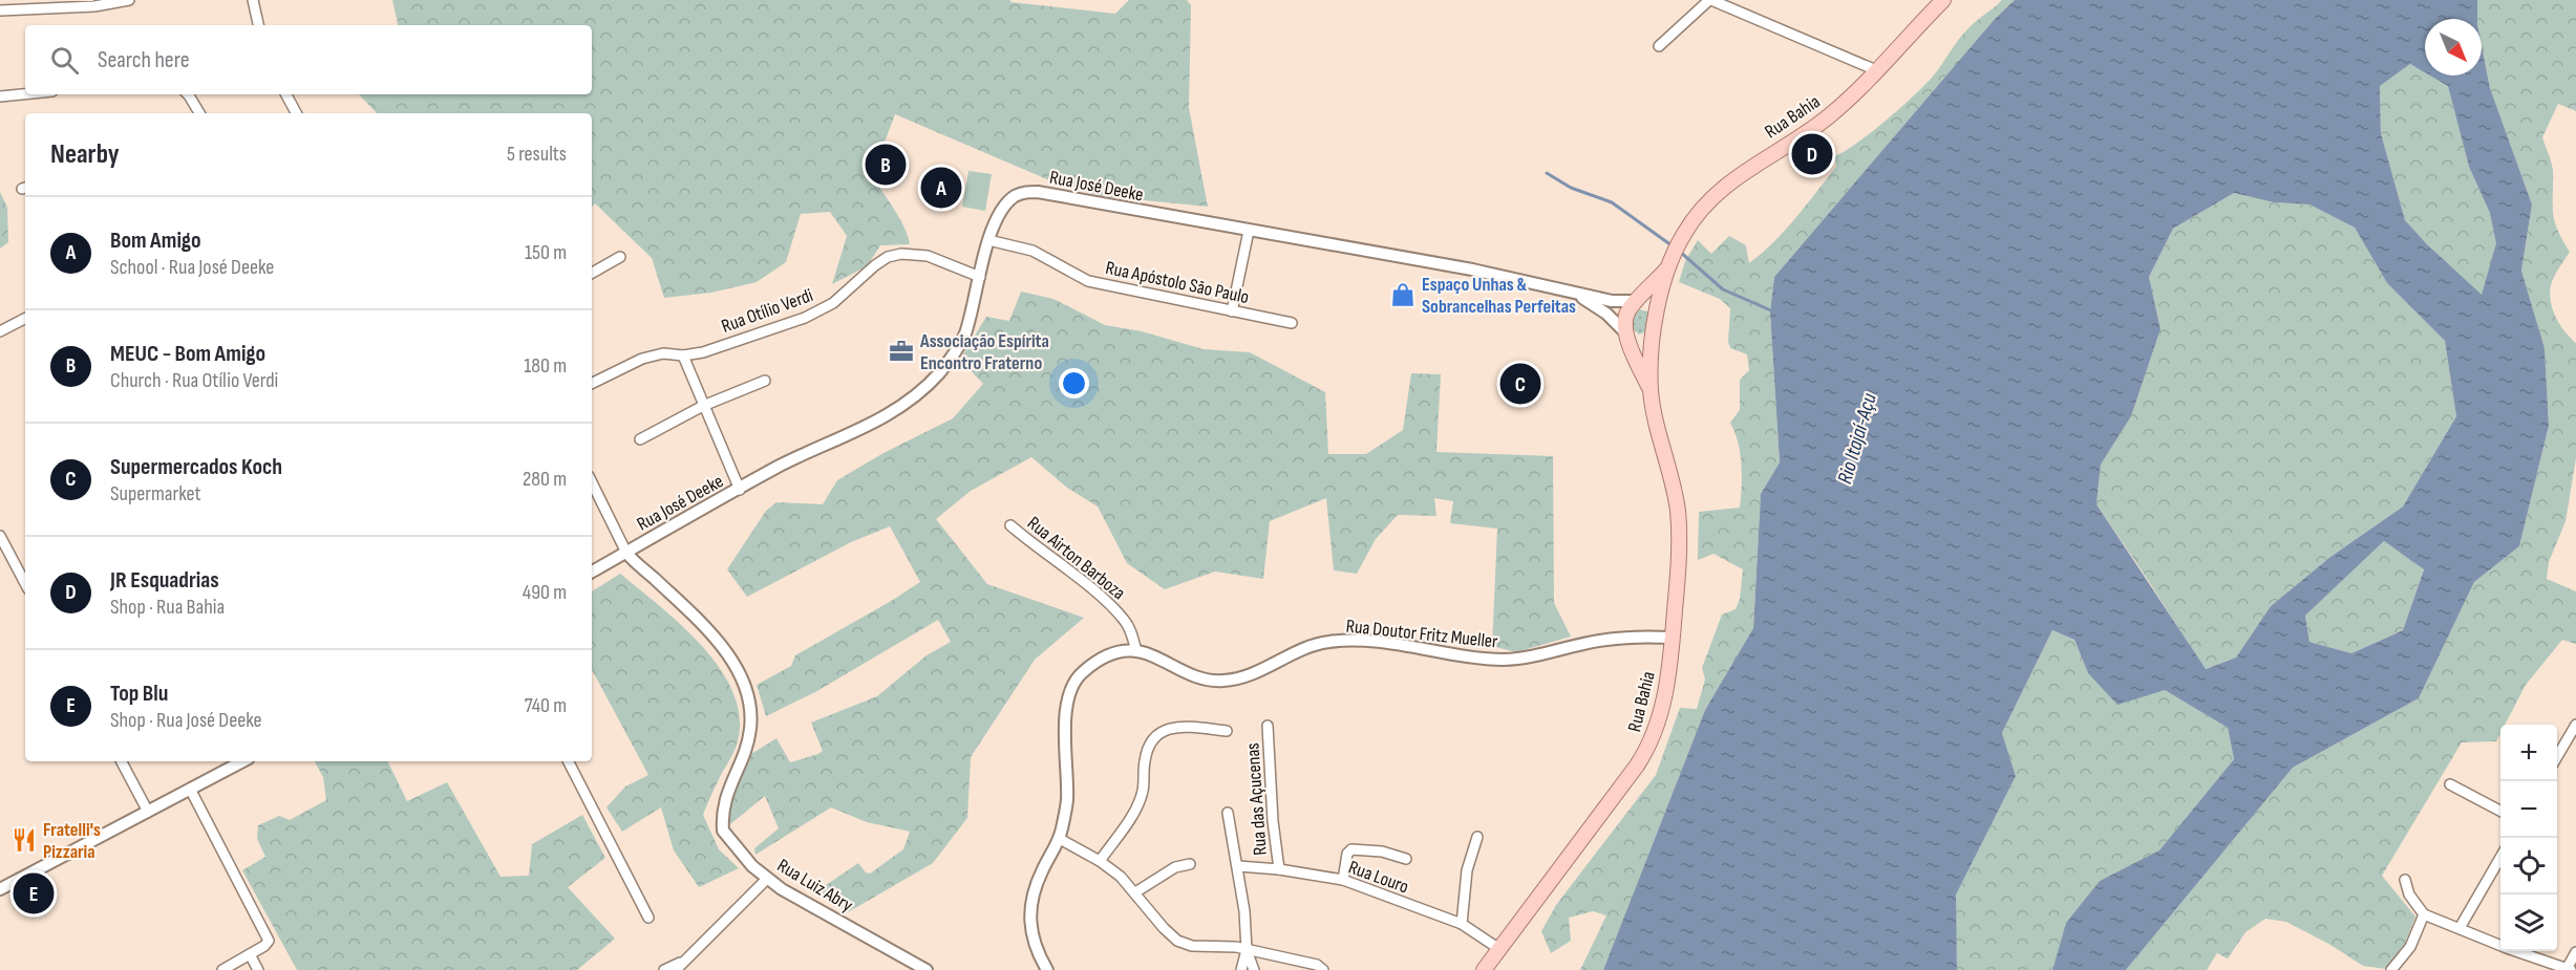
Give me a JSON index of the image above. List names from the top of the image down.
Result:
{
  "streets": {
    "main road": ["Rua Bahia"],
    "street": [
      "Rua José Deeke",
      "Rua Apóstolo São Paulo",
      "Rua Otílio Verdi",
      "Rua Airton Barboza",
      "Rua Doutor Fritz Mueller",
      "Rua das Açucenas",
      "Rua Louro",
      "Rua Luiz Abry"
    ]
  },
  "crossings": [
    ["Rua Bahia", "Rua José Deeke"],
    ["Rua Bahia", "Rua Doutor Fritz Mueller"],
    ["Rua Bahia", "Rua Louro"],
    ["Rua José Deeke", "Rua Apóstolo São Paulo"],
    ["Rua José Deeke", "Rua Otílio Verdi"],
    ["Rua José Deeke", "Rua Luiz Abry"],
    ["Rua Airton Barboza", "Rua Doutor Fritz Mueller"],
    ["Rua das Açucenas", "Rua Louro"]
  ],
  "water": ["Rio Itajaí-Açu"],
  "places": {
    "shop": ["Espaço Unhas & Sobrancelhas Perfeitas"],
    "office": ["Associação Espírita Encontro Fraterno"],
    "restaurant": ["Fratelli's Pizzaria"]
  },
  "north": "bottom right",
  "page": {
    "search": "Search here",
    "heading": ["Nearby", "5 results"],
    "pins": [
      "D",
      "B",
      "A",
      "C",
      "E"
    ],
    "list": [
      {
        "mark": "A",
        "name": "Bom Amigo",
        "note": "School · Rua José Deeke",
        "value": "150 m"
      },
      {
        "mark": "B",
        "name": "MEUC - Bom Amigo",
        "note": "Church · Rua Otílio Verdi",
        "value": "180 m"
      },
      {
        "mark": "C",
        "name": "Supermercados Koch",
        "note": "Supermarket",
        "value": "280 m"
      },
      {
        "mark": "D",
        "name": "JR Esquadrias",
        "note": "Shop · Rua Bahia",
        "value": "490 m"
      },
      {
        "mark": "E",
        "name": "Top Blu",
        "note": "Shop · Rua José Deeke",
        "value": "740 m"
      }
    ],
    "map_buttons": ["+", "−"]
  }
}
